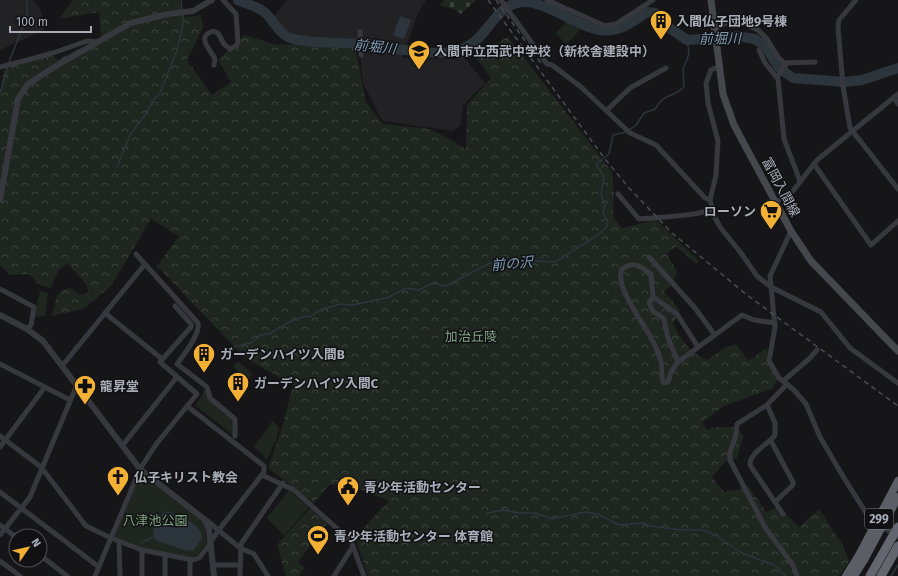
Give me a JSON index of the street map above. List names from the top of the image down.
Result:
{
  "streets": {
    "highway": ["299"],
    "main road": ["富岡入間線"]
  },
  "water": ["前堀川", "前の沢"],
  "parks": ["加治丘陵", "八津池公園"],
  "places": {
    "building": ["入間仏子団地9号棟", "ガーデンハイツ入間B", "ガーデンハイツ入間C"],
    "school or university": ["入間市立西武中学校（新校舎建設中）"],
    "supermarket": ["ローソン"],
    "pharmacy": ["龍昇堂"],
    "church": ["仏子キリスト教会"],
    "public building": ["青少年活動センター"],
    "sports": ["青少年活動センター 体育館"]
  },
  "scale_bar": "100 m",
  "north": "top right"
}
